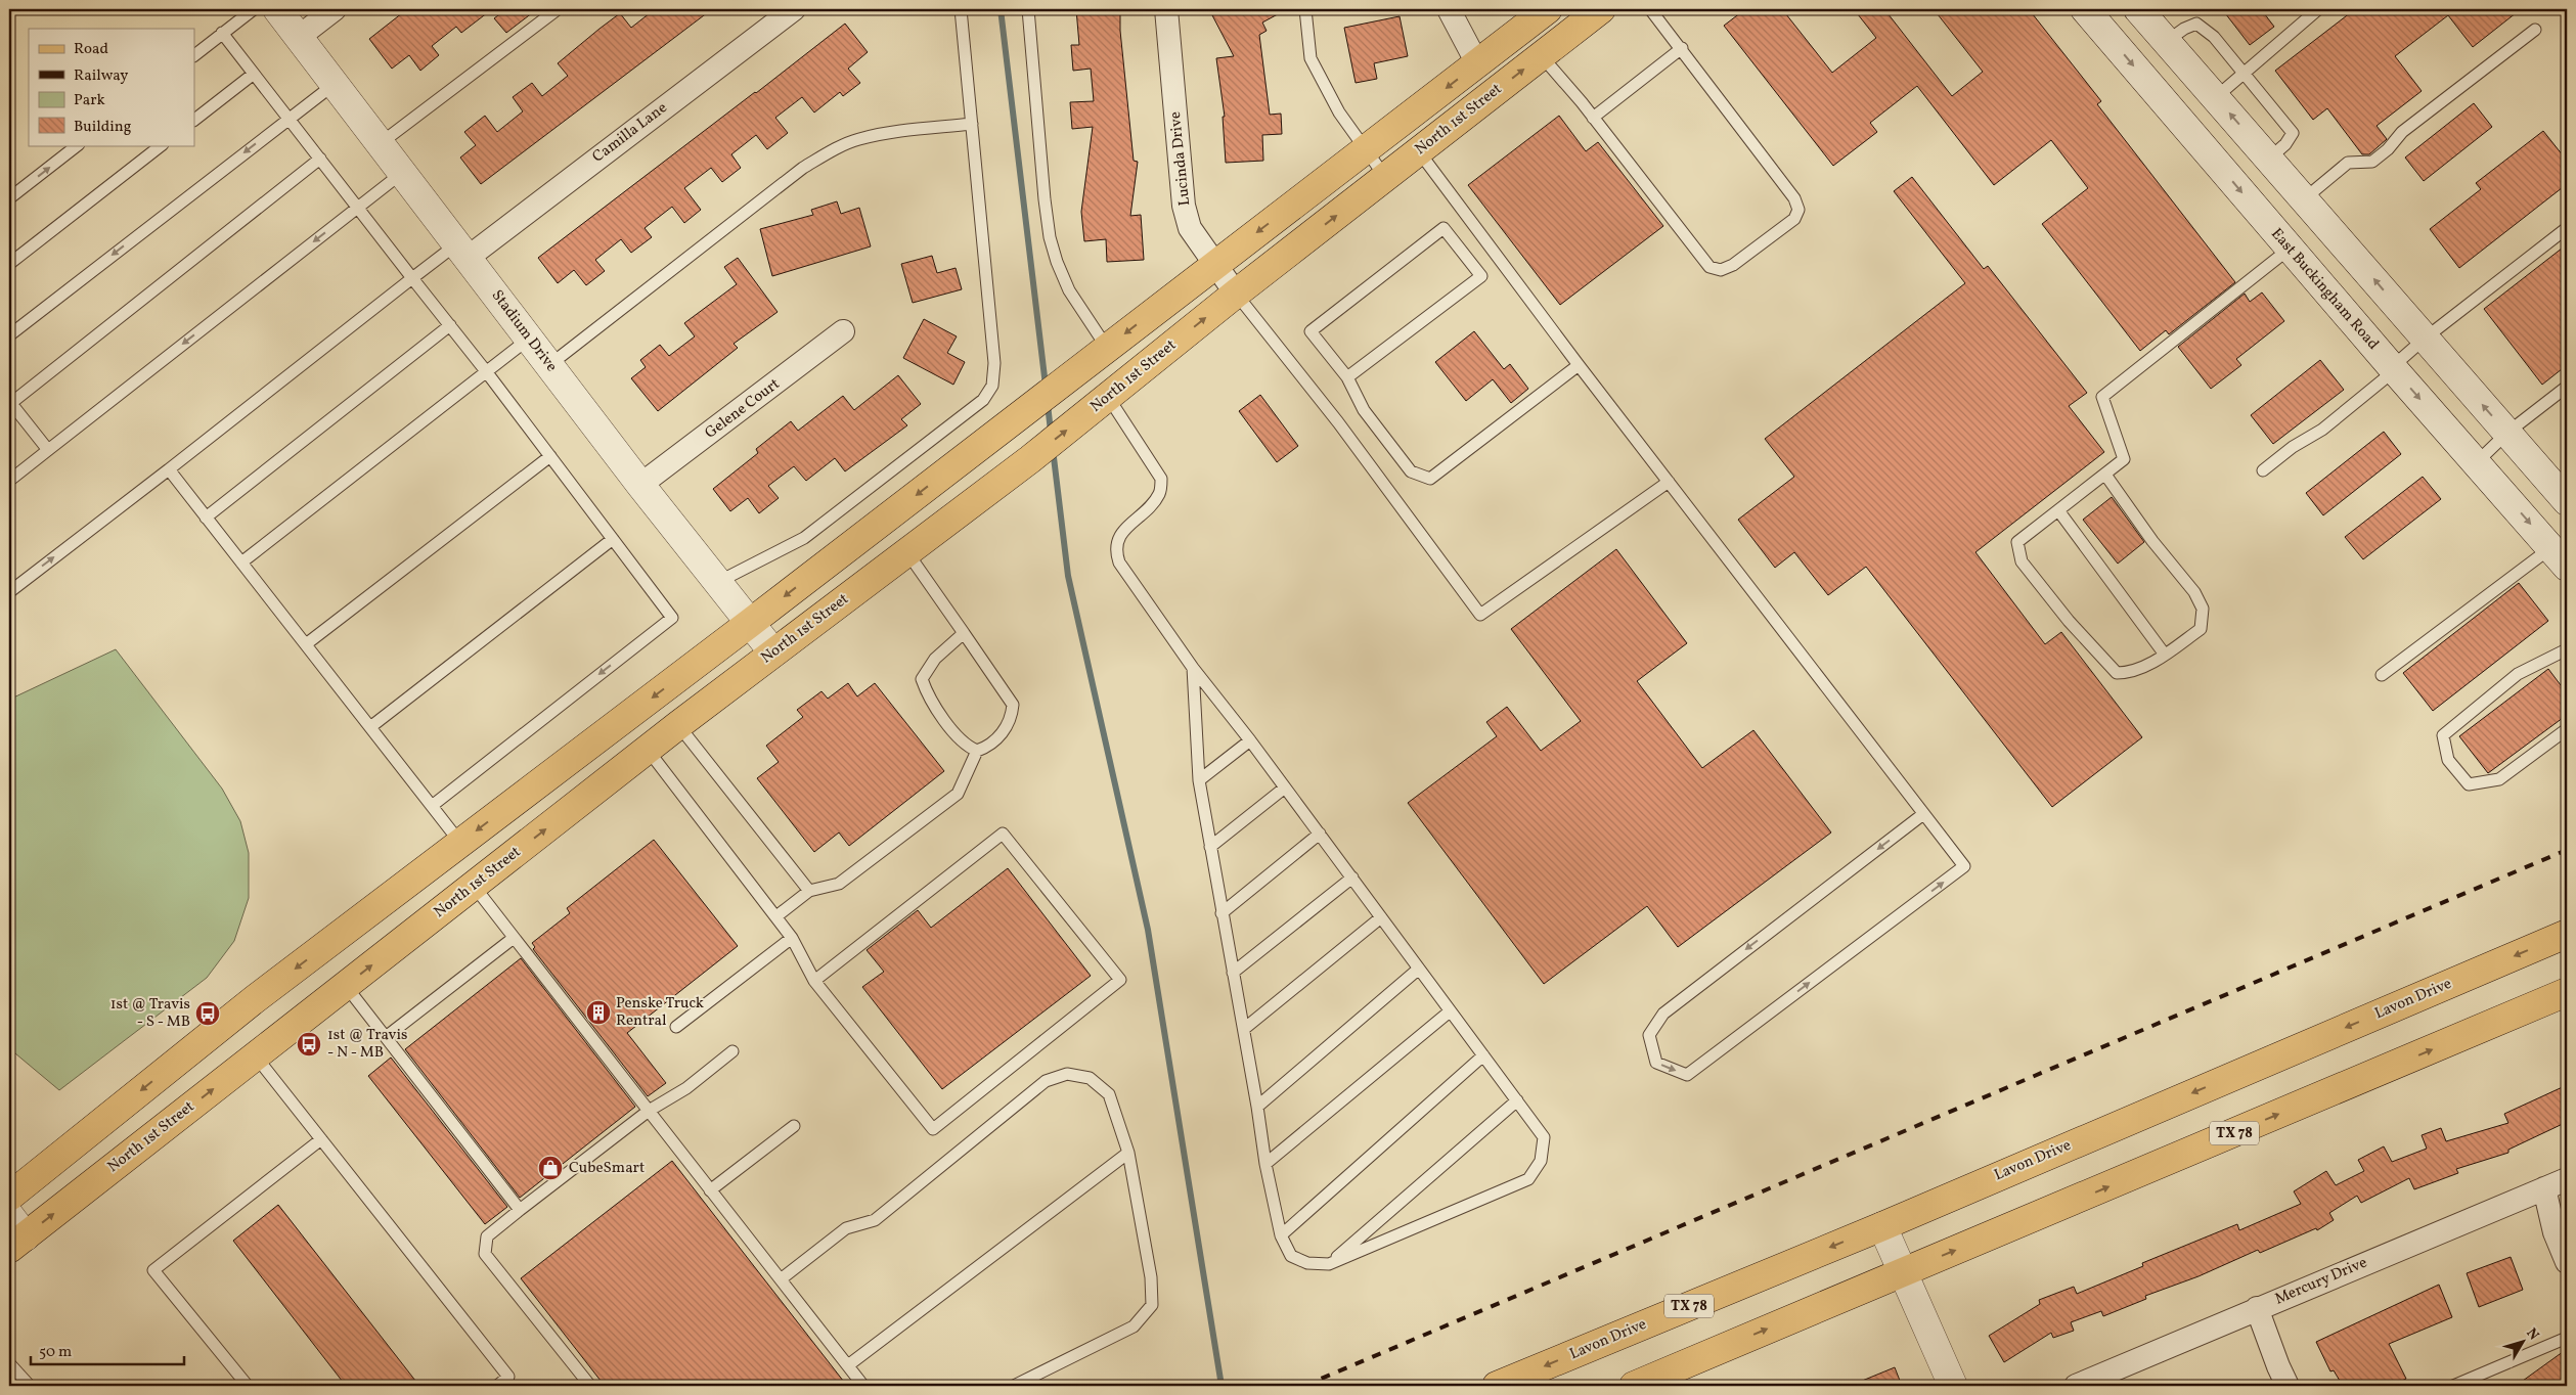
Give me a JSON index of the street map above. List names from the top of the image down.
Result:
{
  "streets": {
    "main road": [
      "North 1st Street",
      "East Buckingham Road",
      "Stadium Drive",
      "Lavon Drive",
      "TX 78"
    ],
    "street": [
      "Camilla Lane",
      "Lucinda Drive",
      "Gelene Court",
      "Mercury Drive"
    ]
  },
  "crossings": [
    ["North 1st Street", "Lucinda Drive"],
    ["North 1st Street", "Stadium Drive"],
    ["Camilla Lane", "Stadium Drive"],
    ["Stadium Drive", "Gelene Court"]
  ],
  "places": {
    "building": ["Penske Truck Rentral"],
    "bus stop": ["1st @ Travis - S - MB", "1st @ Travis - N - MB"],
    "shop": ["CubeSmart"]
  },
  "legend": [
    "Road",
    "Railway",
    "Park",
    "Building"
  ],
  "scale_bar": "50 m",
  "north": "top right"
}
